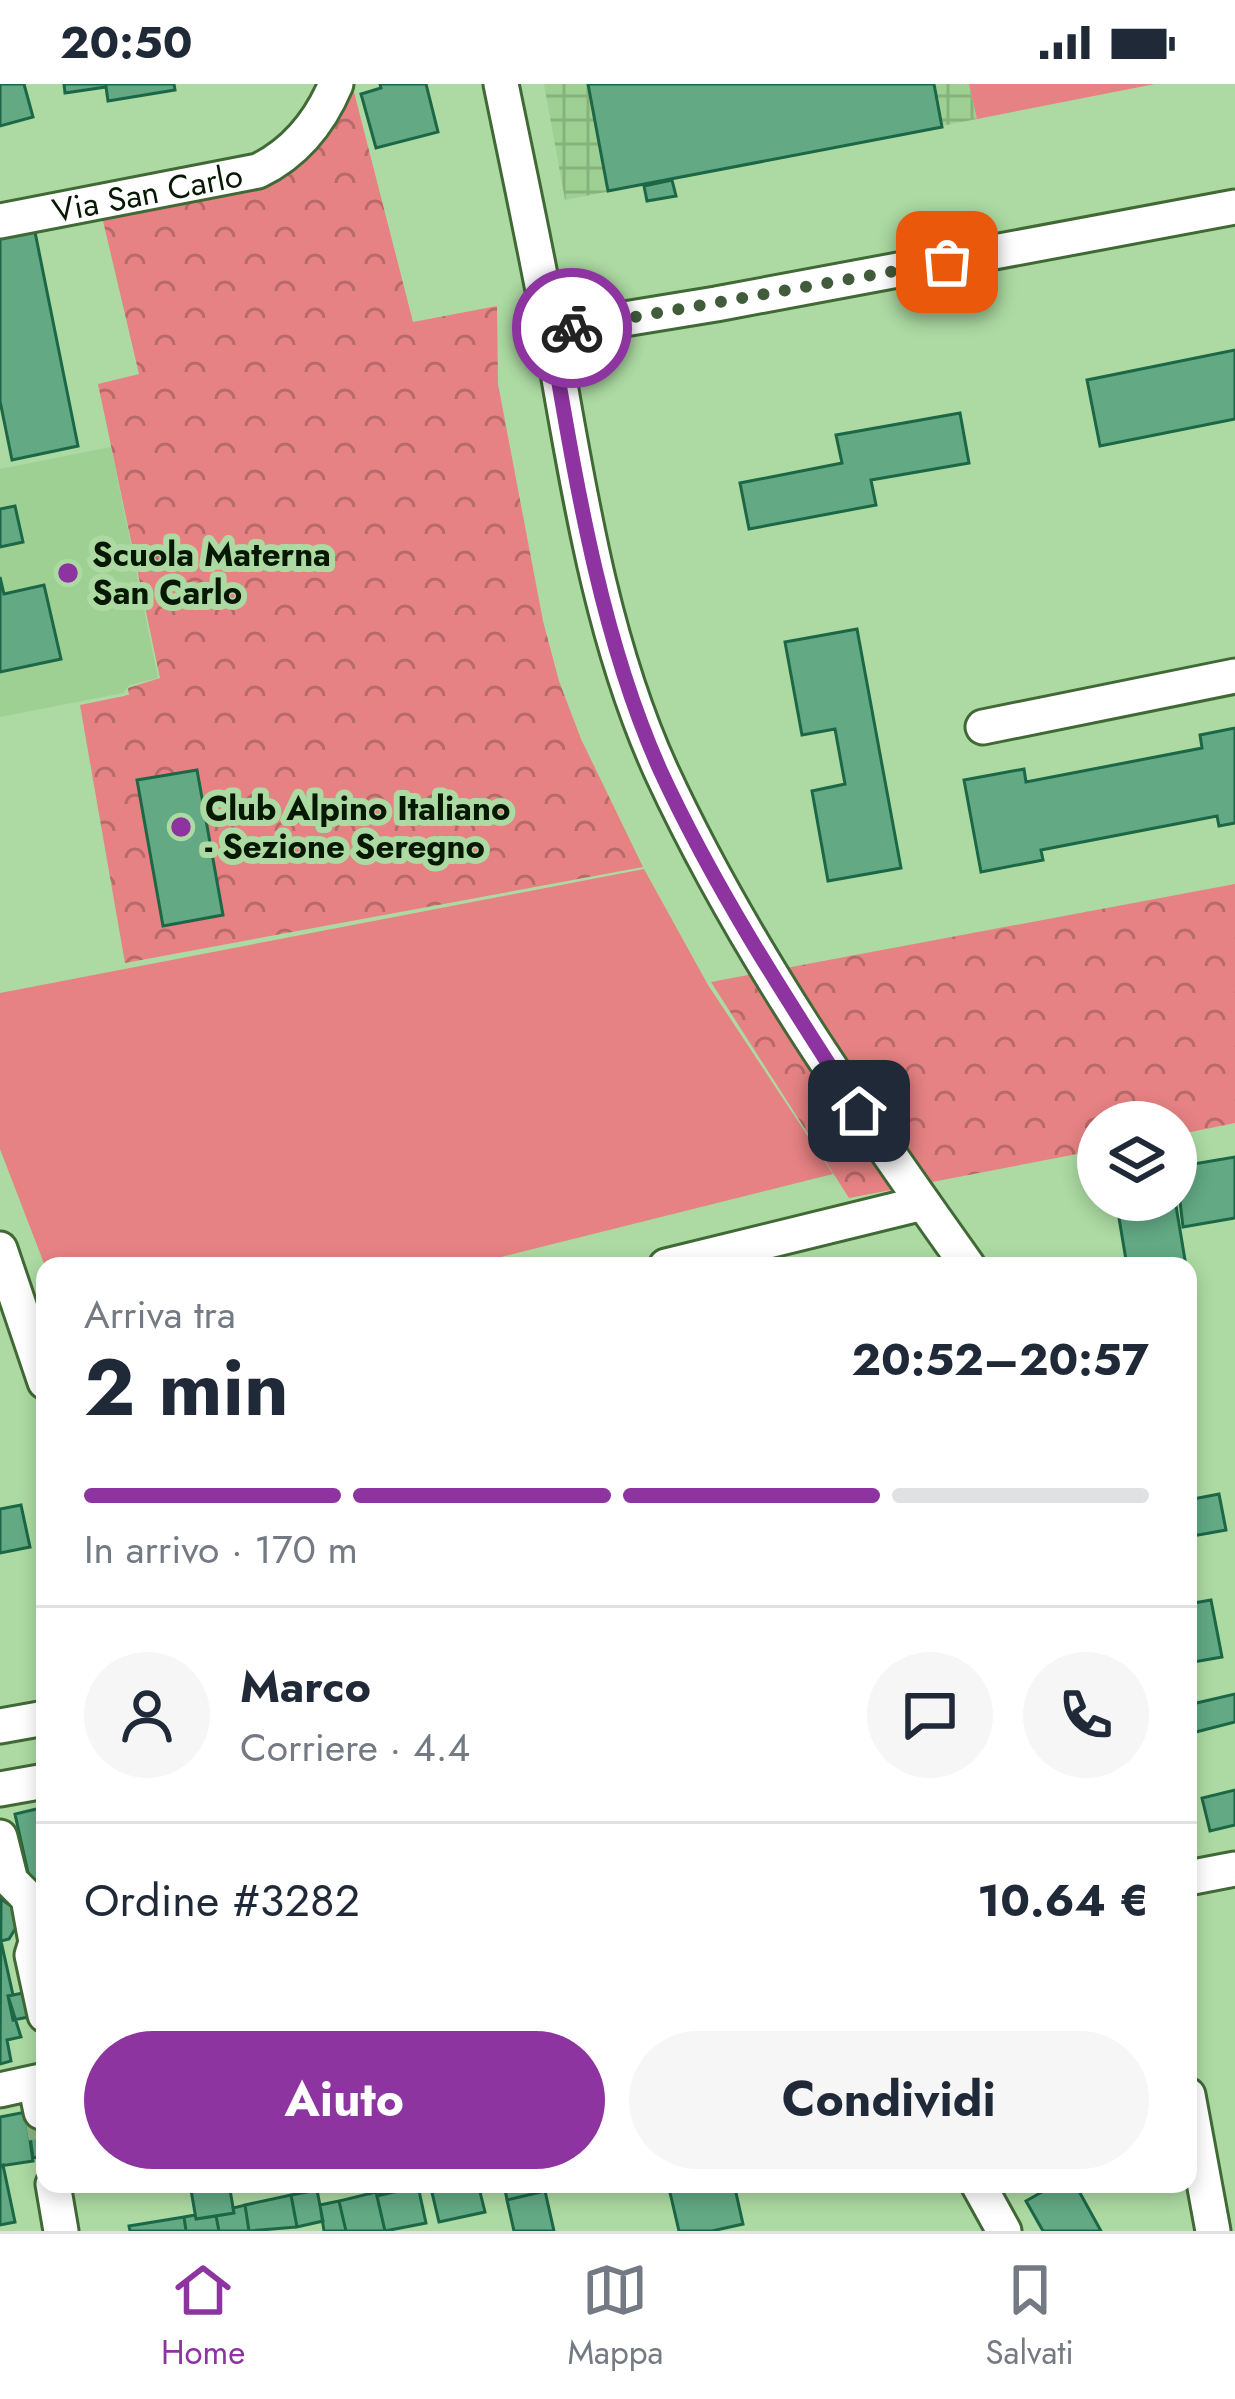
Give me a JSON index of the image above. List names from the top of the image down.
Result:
{
  "streets": {
    "street": ["Via San Carlo"]
  },
  "places": ["Scuola Materna San Carlo", "Club Alpino Italiano - Sezione Seregno"],
  "page": {
    "status": "20:50",
    "heading": ["2 min", "Arriva tra", "20:52–20:57"],
    "panel": [
      "Marco",
      "Corriere · 4.4",
      "Ordine #3282",
      "10.64 €"
    ],
    "bar": "In arrivo · 170 m",
    "buttons": ["Aiuto", "Condividi"],
    "tabs": ["Home", "Mappa", "Salvati"]
  }
}
